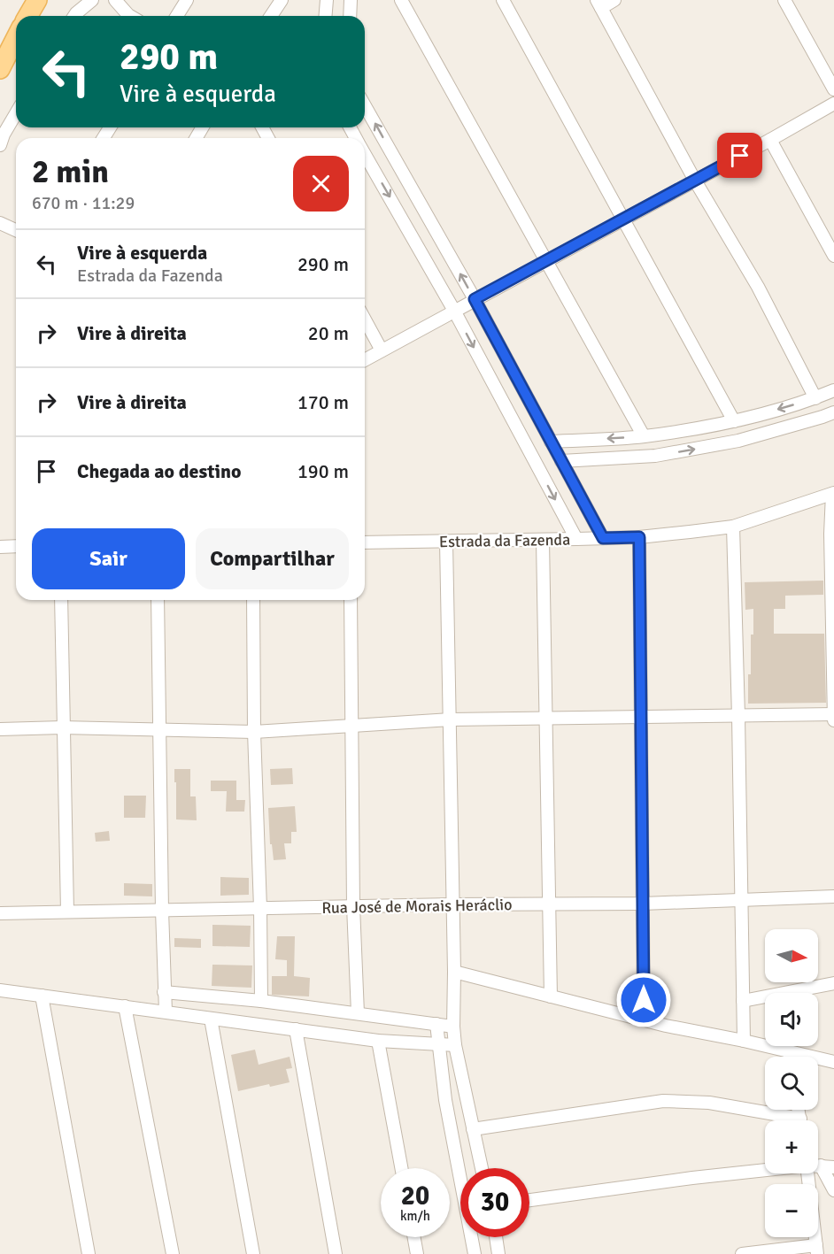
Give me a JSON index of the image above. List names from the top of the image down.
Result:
{
  "streets": {
    "street": ["Estrada da Fazenda", "Rua José de Morais Heráclio"]
  },
  "north": "right",
  "page": {
    "turn": ["290 m", "Vire à esquerda"],
    "heading": ["2 min", "670 m · 11:29"],
    "list": [
      {
        "name": "Vire à esquerda",
        "note": "Estrada da Fazenda",
        "value": "290 m"
      },
      {
        "name": "Vire à direita",
        "value": "20 m"
      },
      {
        "name": "Vire à direita",
        "value": "170 m"
      },
      {
        "name": "Chegada ao destino",
        "value": "190 m"
      }
    ],
    "buttons": ["Sair", "Compartilhar"],
    "map_buttons": ["+", "−"],
    "speed": "20 km/h",
    "limit": "30"
  }
}
